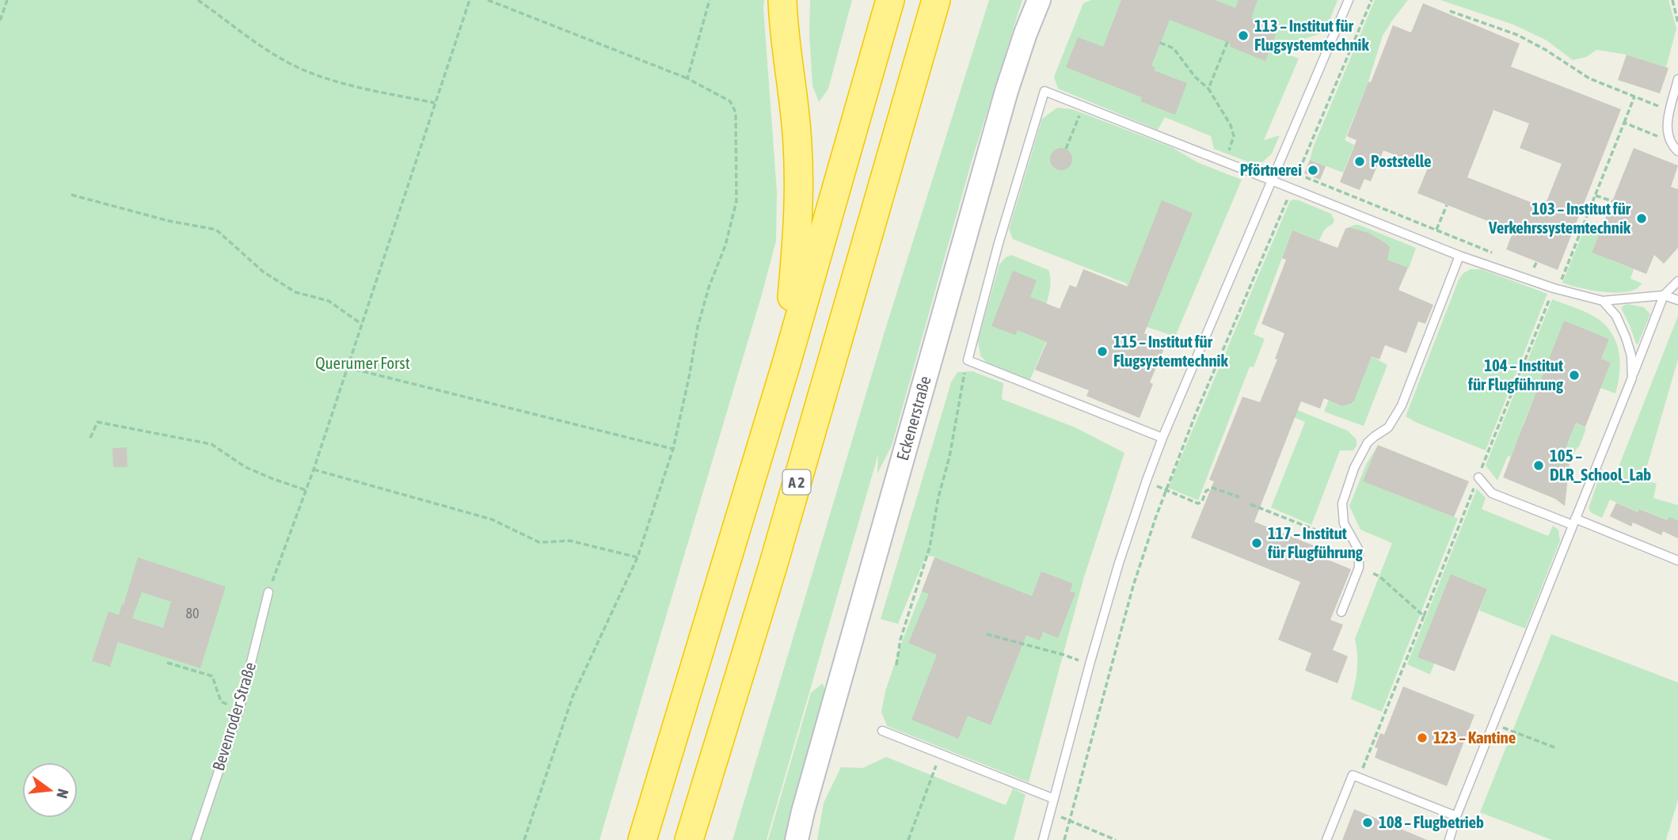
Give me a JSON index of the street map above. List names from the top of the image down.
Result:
{
  "streets": {
    "highway": ["A 2"],
    "main road": ["Eckenerstraße"],
    "lane": ["Bevenroder Straße"]
  },
  "parks": ["Querumer Forst"],
  "places": [
    "113 – Institut für Flugsystemtechnik",
    "Poststelle",
    "Pförtnerei",
    "103 – Institut für Verkehrssystemtechnik",
    "115 – Institut für Flugsystemtechnik",
    "104 – Institut für Flugführung",
    "105 – DLR_School_Lab",
    "117 – Institut für Flugführung",
    "123 – Kantine",
    "108 – Flugbetrieb"
  ],
  "house_numbers": ["80"],
  "north": "right"
}
